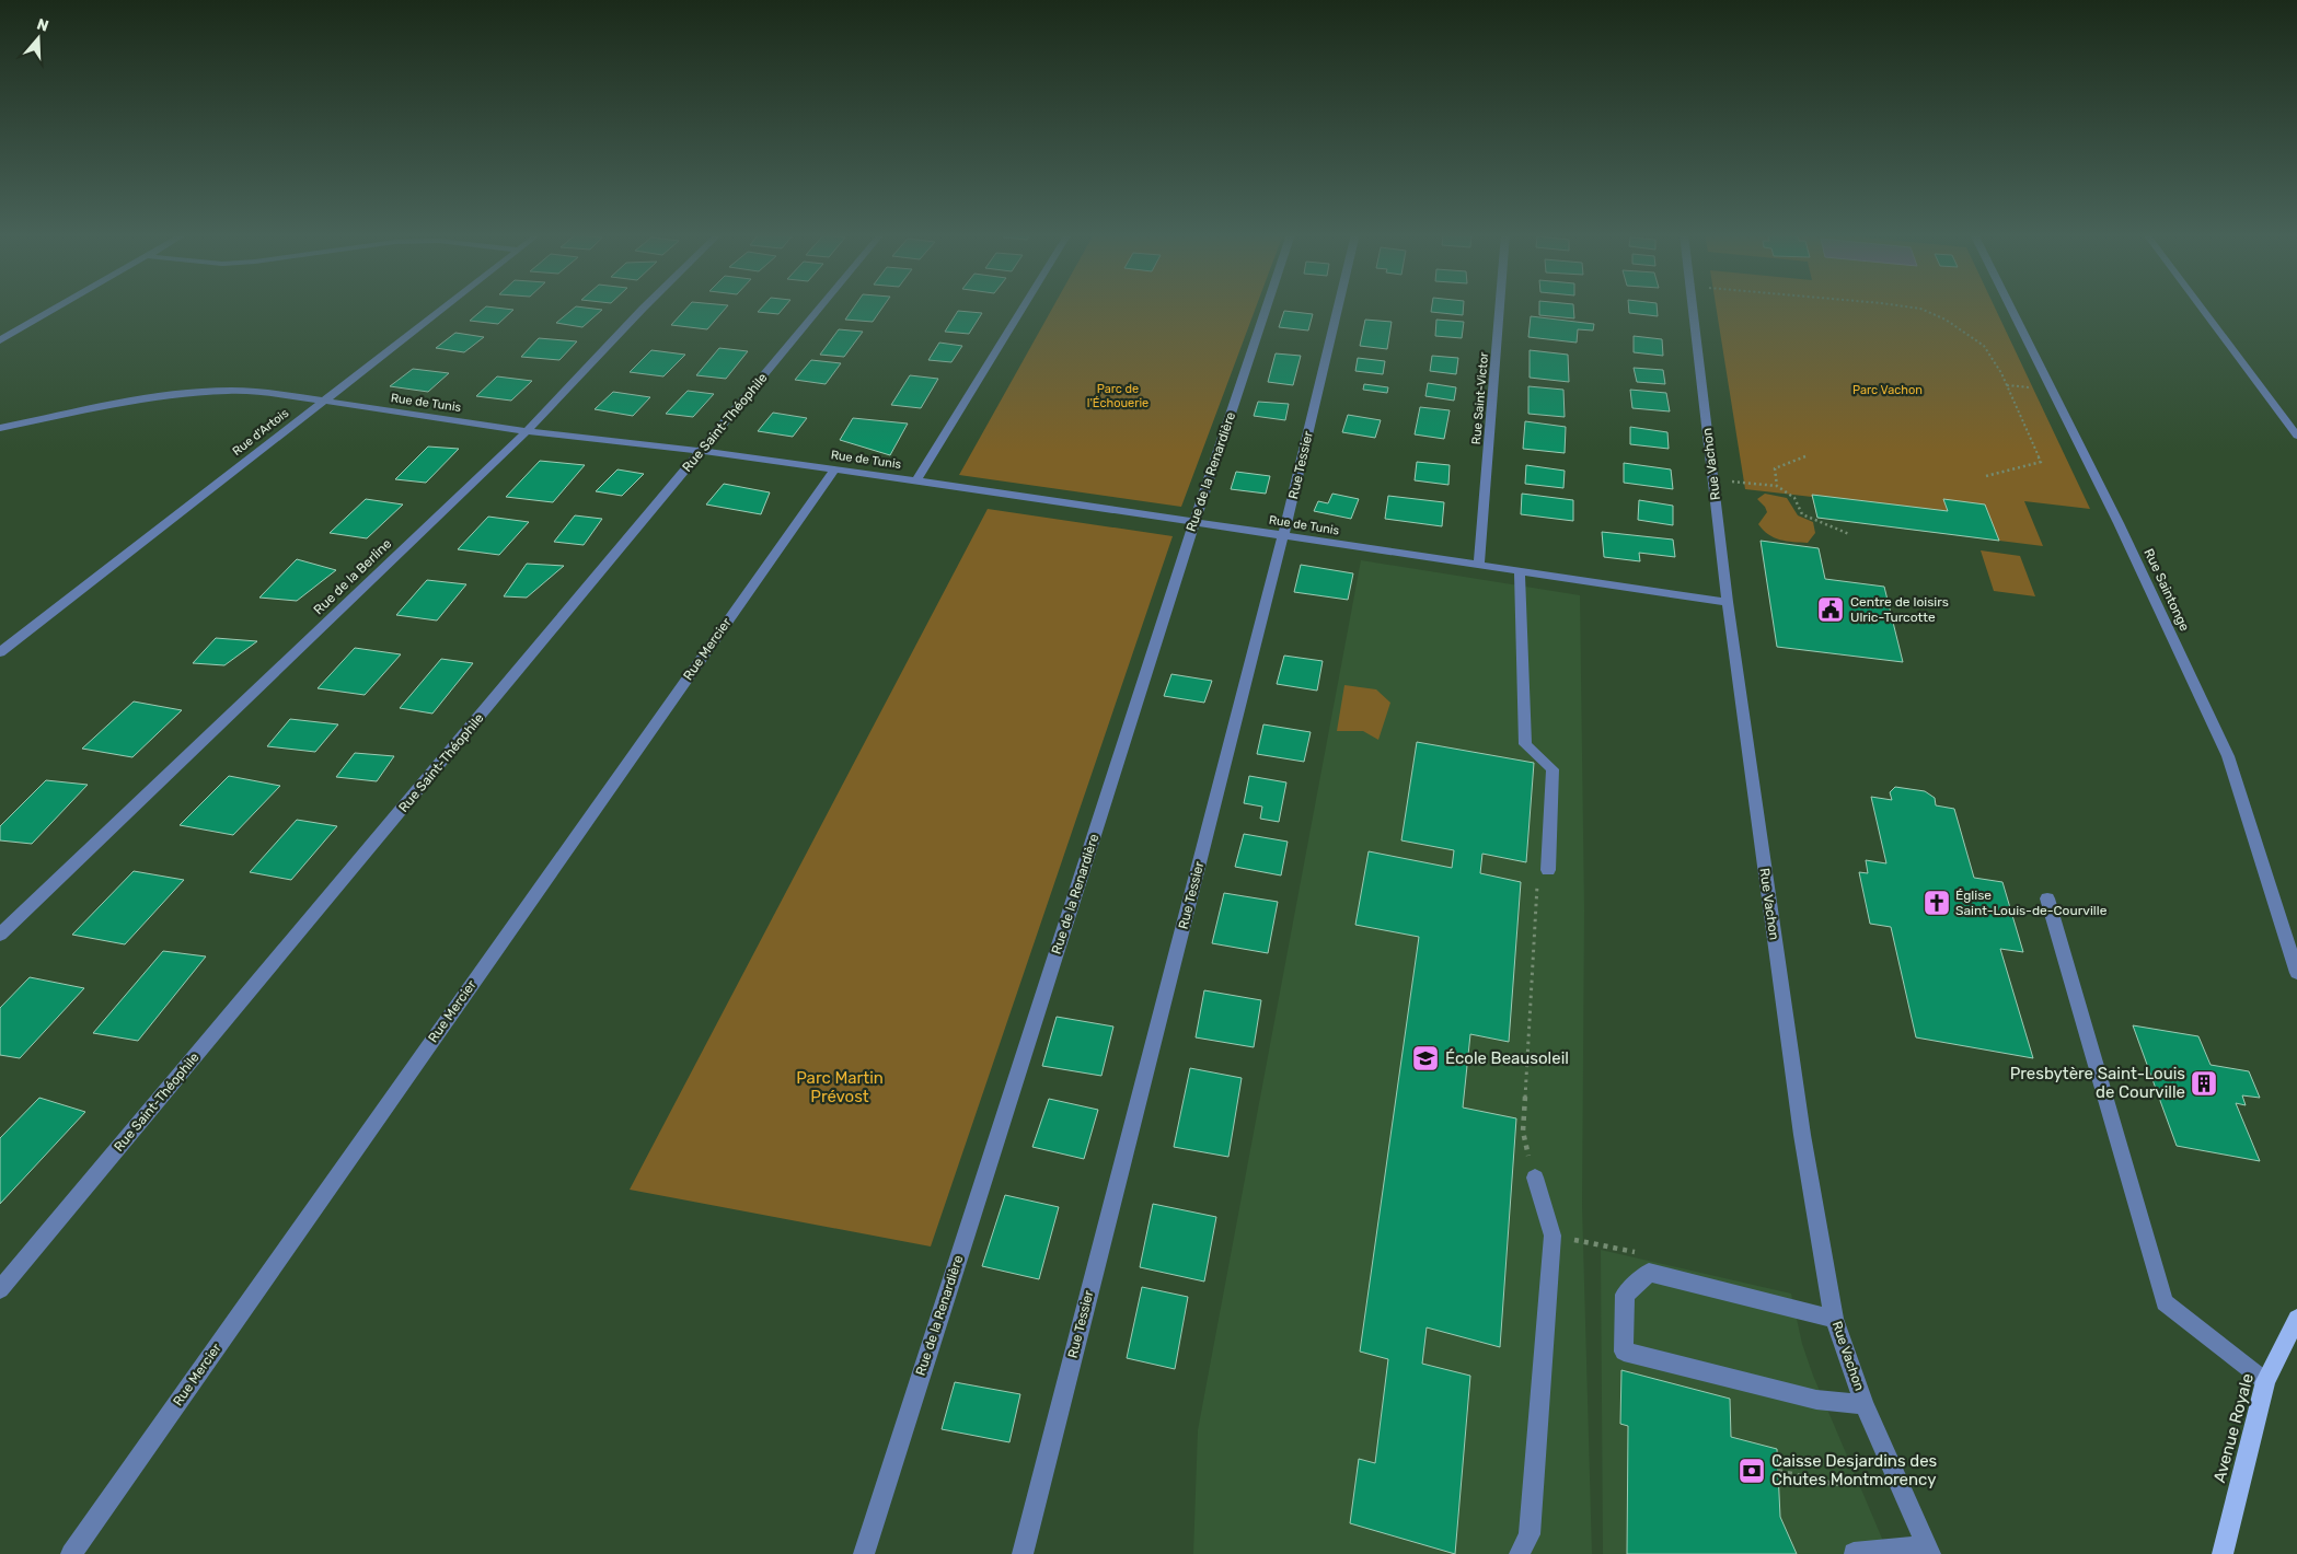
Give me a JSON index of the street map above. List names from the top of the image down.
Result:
{
  "streets": {
    "main road": ["Avenue Royale"],
    "street": [
      "Rue Saint-Victor",
      "Rue de Tunis",
      "Rue Saint-Théophile",
      "Rue d'Artois",
      "Rue Vachon",
      "Rue Tessier",
      "Rue de la Renardière",
      "Rue de la Berline",
      "Rue Saintonge",
      "Rue Mercier"
    ]
  },
  "crossings": [
    ["Rue Saint-Victor", "Rue de Tunis"],
    ["Rue de Tunis", "Rue Saint-Théophile"],
    ["Rue de Tunis", "Rue d'Artois"],
    ["Rue de Tunis", "Rue Vachon"],
    ["Rue de Tunis", "Rue Tessier"],
    ["Rue de Tunis", "Rue de la Renardière"],
    ["Rue de Tunis", "Rue de la Berline"],
    ["Rue de Tunis", "Rue Mercier"]
  ],
  "parks": ["Parc de l'Échouerie", "Parc Vachon", "Parc Martin Prévost"],
  "places": {
    "public building": ["Centre de loisirs Ulric-Turcotte"],
    "church": ["Église Saint-Louis-de-Courville"],
    "school or university": ["École Beausoleil"],
    "building": ["Presbytère Saint-Louis de Courville"],
    "bank": ["Caisse Desjardins des Chutes Montmorency"]
  },
  "north": "top"
}
